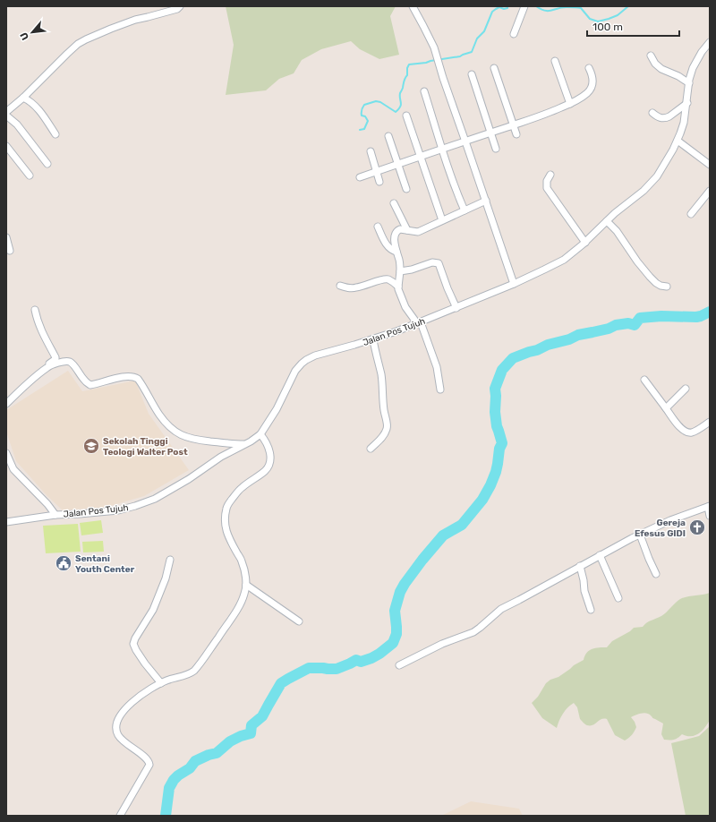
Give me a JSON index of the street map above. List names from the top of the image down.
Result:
{
  "streets": {
    "street": ["Jalan Pos Tujuh"]
  },
  "places": {
    "school or university": ["Sekolah Tinggi Teologi Walter Post"],
    "church": ["Gereja Efesus GIDI"],
    "public building": ["Sentani Youth Center"]
  },
  "scale_bar": "100 m",
  "north": "bottom left"
}
